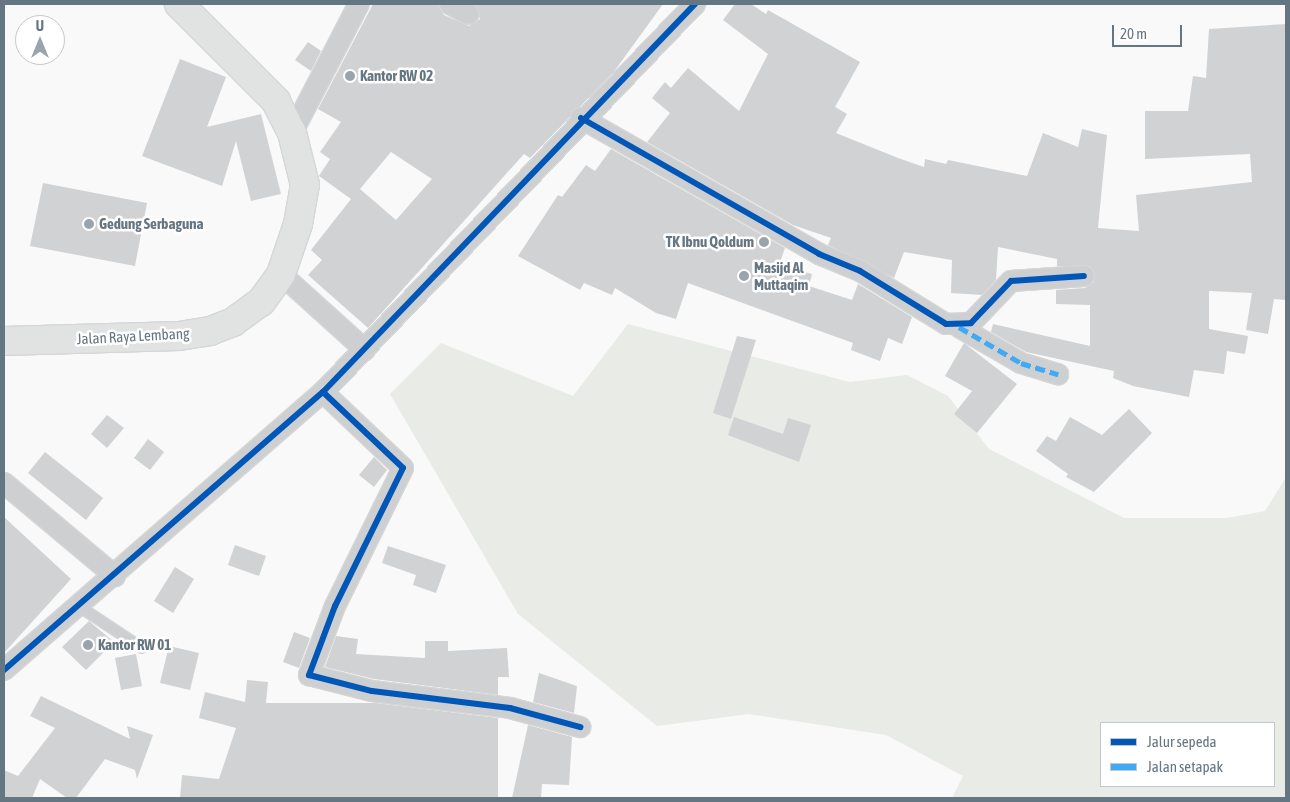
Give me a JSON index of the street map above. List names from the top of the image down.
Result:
{
  "streets": {
    "main road": ["Jalan Raya Lembang"]
  },
  "places": [
    "Kantor RW 02",
    "Gedung Serbaguna",
    "TK Ibnu Qoldum",
    "Masijd Al Muttaqim",
    "Kantor RW 01"
  ],
  "legend": ["Jalur sepeda", "Jalan setapak"],
  "scale_bar": "20 m",
  "north": "top"
}
